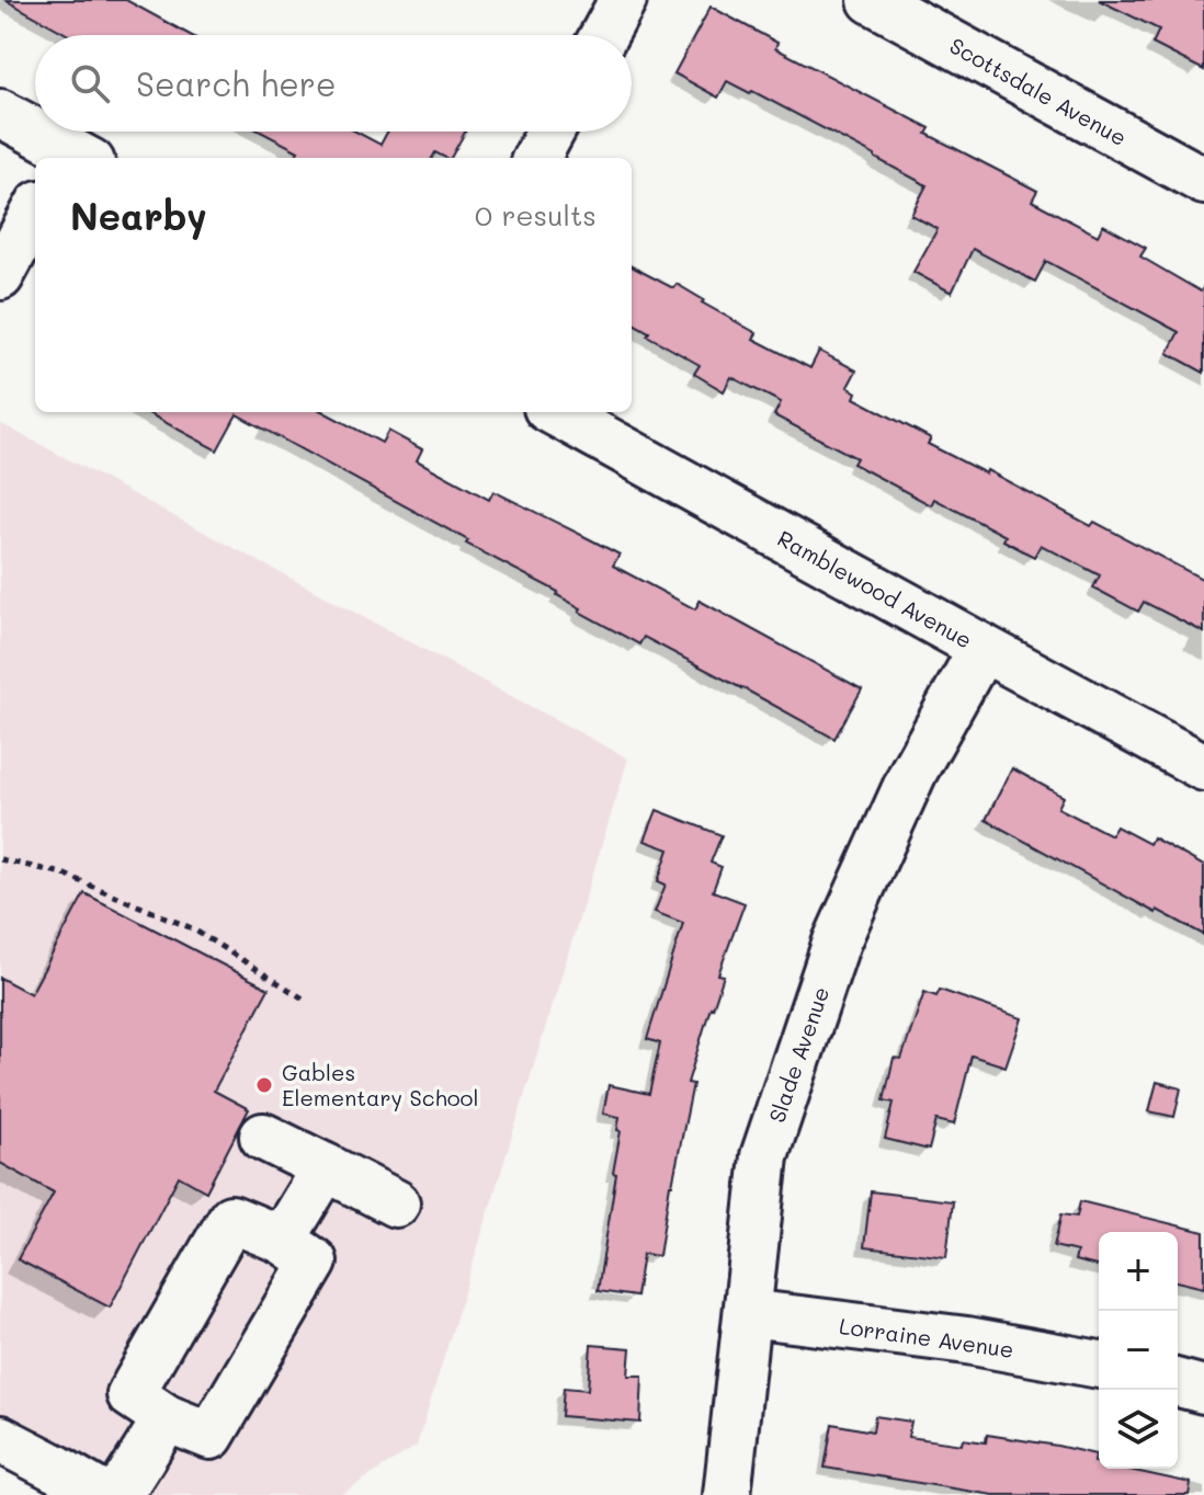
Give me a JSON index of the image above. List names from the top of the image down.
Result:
{
  "streets": {
    "street": [
      "Scottsdale Avenue",
      "Ramblewood Avenue",
      "Slade Avenue",
      "Lorraine Avenue"
    ]
  },
  "crossings": [
    ["Ramblewood Avenue", "Slade Avenue"],
    ["Slade Avenue", "Lorraine Avenue"]
  ],
  "places": ["Gables Elementary School"],
  "page": {
    "search": "Search here",
    "heading": ["Nearby", "0 results"],
    "map_buttons": ["+", "−"]
  }
}
